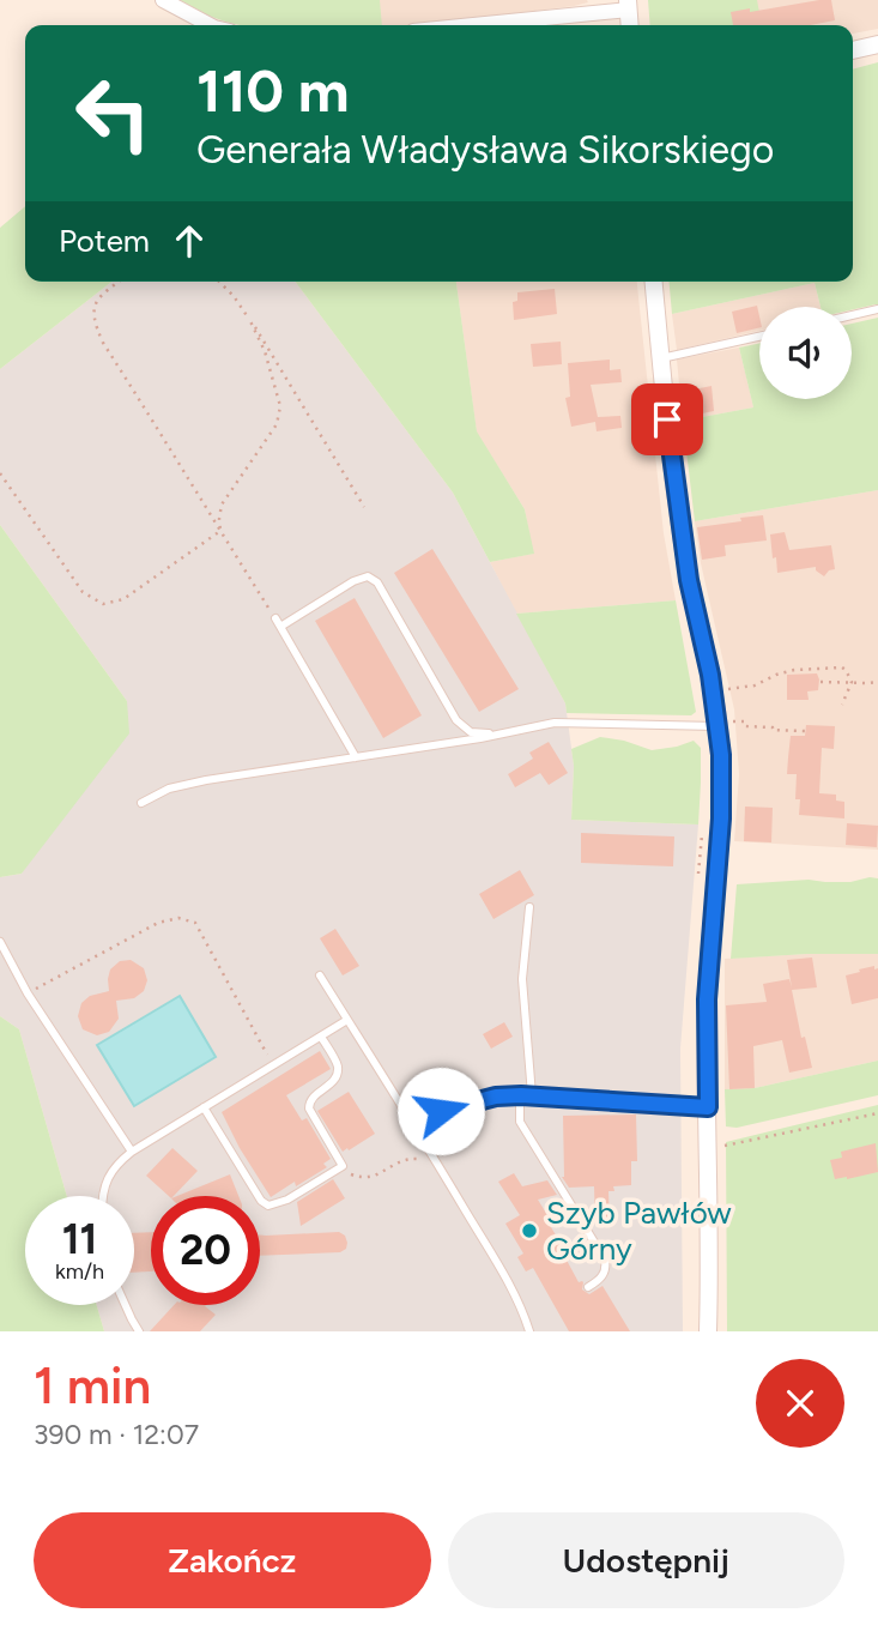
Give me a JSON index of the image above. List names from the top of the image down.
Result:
{
  "places": ["Szyb Pawłów Górny"],
  "page": {
    "turn": ["110 m", "Generała Władysława Sikorskiego"],
    "then": "Potem",
    "speed": "11 km/h",
    "limit": "20",
    "heading": ["1 min", "390 m · 12:07"],
    "buttons": ["Zakończ", "Udostępnij"]
  }
}
